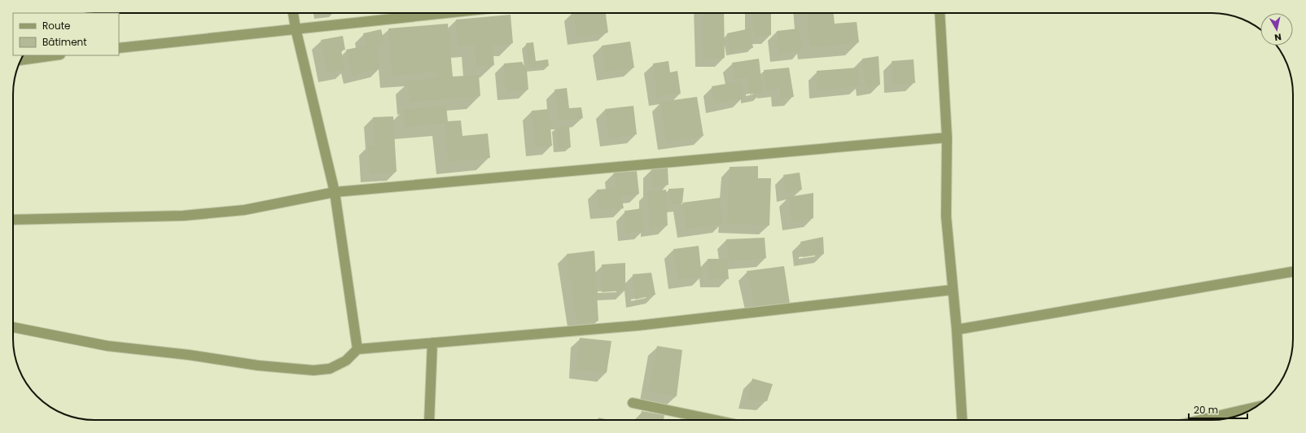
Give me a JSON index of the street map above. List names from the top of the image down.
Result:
{
  "legend": ["Route", "Bâtiment"],
  "scale_bar": "20 m",
  "north": "bottom"
}
